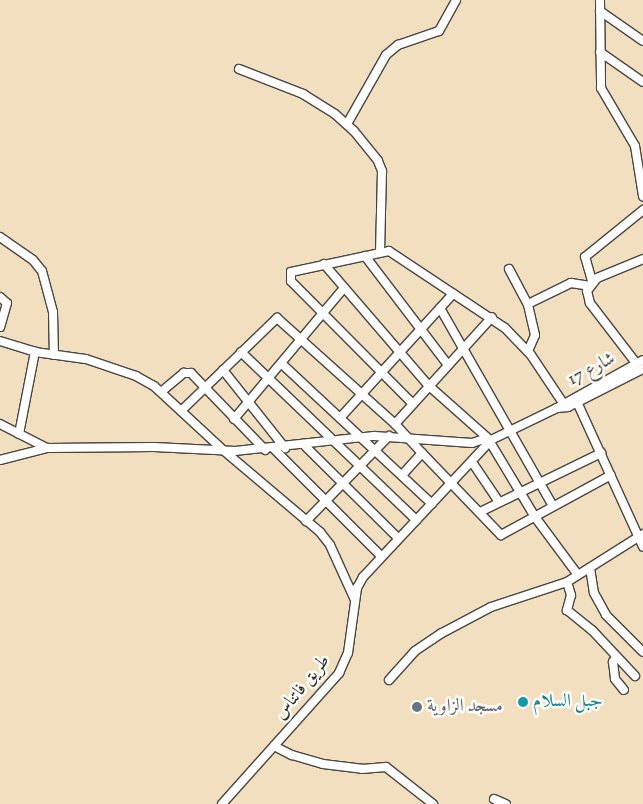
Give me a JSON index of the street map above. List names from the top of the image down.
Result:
{
  "streets": {
    "street": ["شارع 17", "طريق فاتناس"]
  },
  "crossings": [
    ["شارع 17", "طريق فاتناس"]
  ],
  "places": ["جبل السلام", "مسجد الزاوية"]
}
